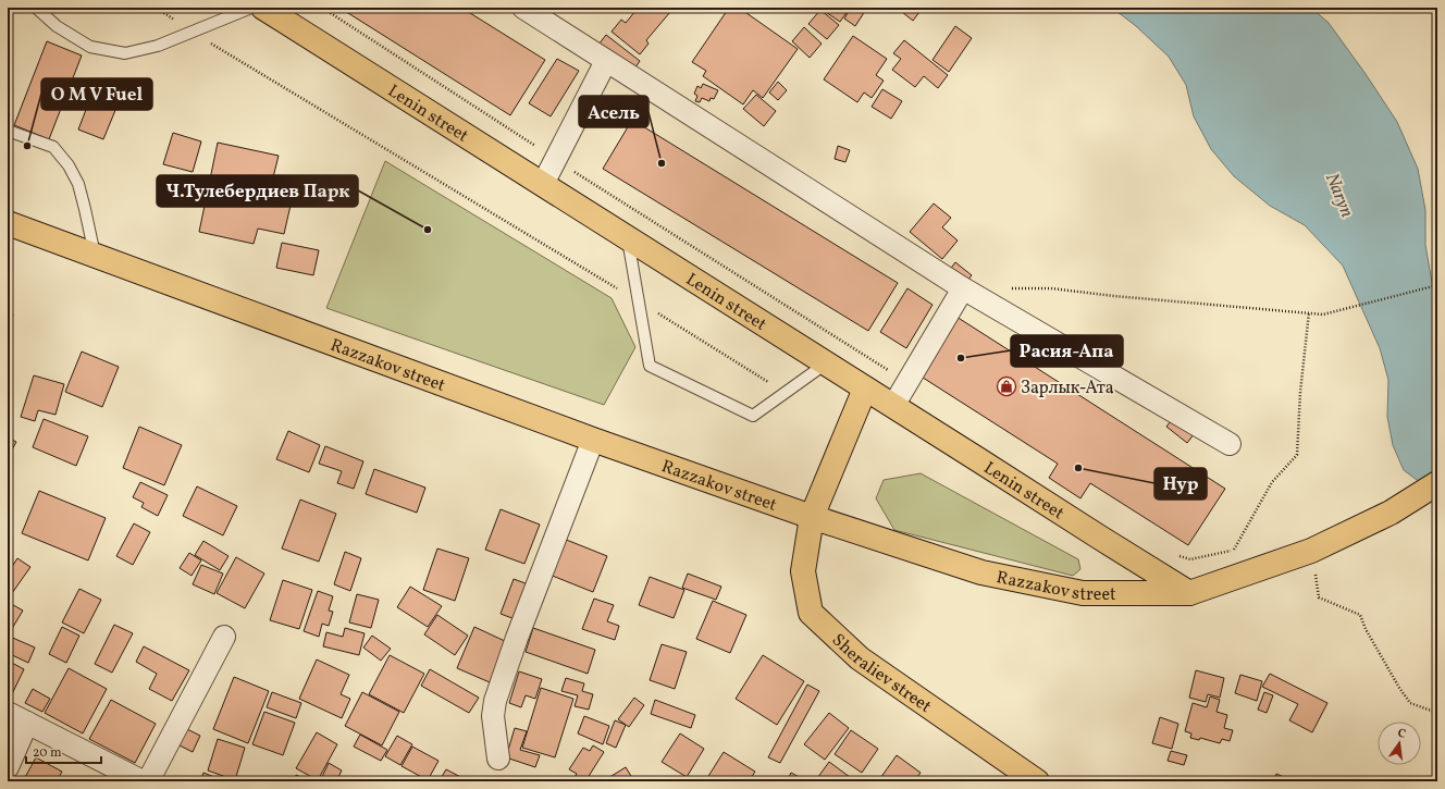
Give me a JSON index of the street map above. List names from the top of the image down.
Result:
{
  "streets": {
    "main road": ["Lenin street", "Razzakov street", "Sheraliev street"]
  },
  "crossings": [
    ["Lenin street", "Razzakov street"],
    ["Lenin street", "Sheraliev street"],
    ["Razzakov street", "Sheraliev street"]
  ],
  "water": ["Naryn"],
  "places": {
    "other": [
      "O M V Fuel",
      "Асель",
      "Ч.Тулебердиев Парк",
      "Расия-Апа",
      "Нур"
    ],
    "shop": ["Зарлык-Ата"]
  },
  "scale_bar": "20 m",
  "north": "top"
}
